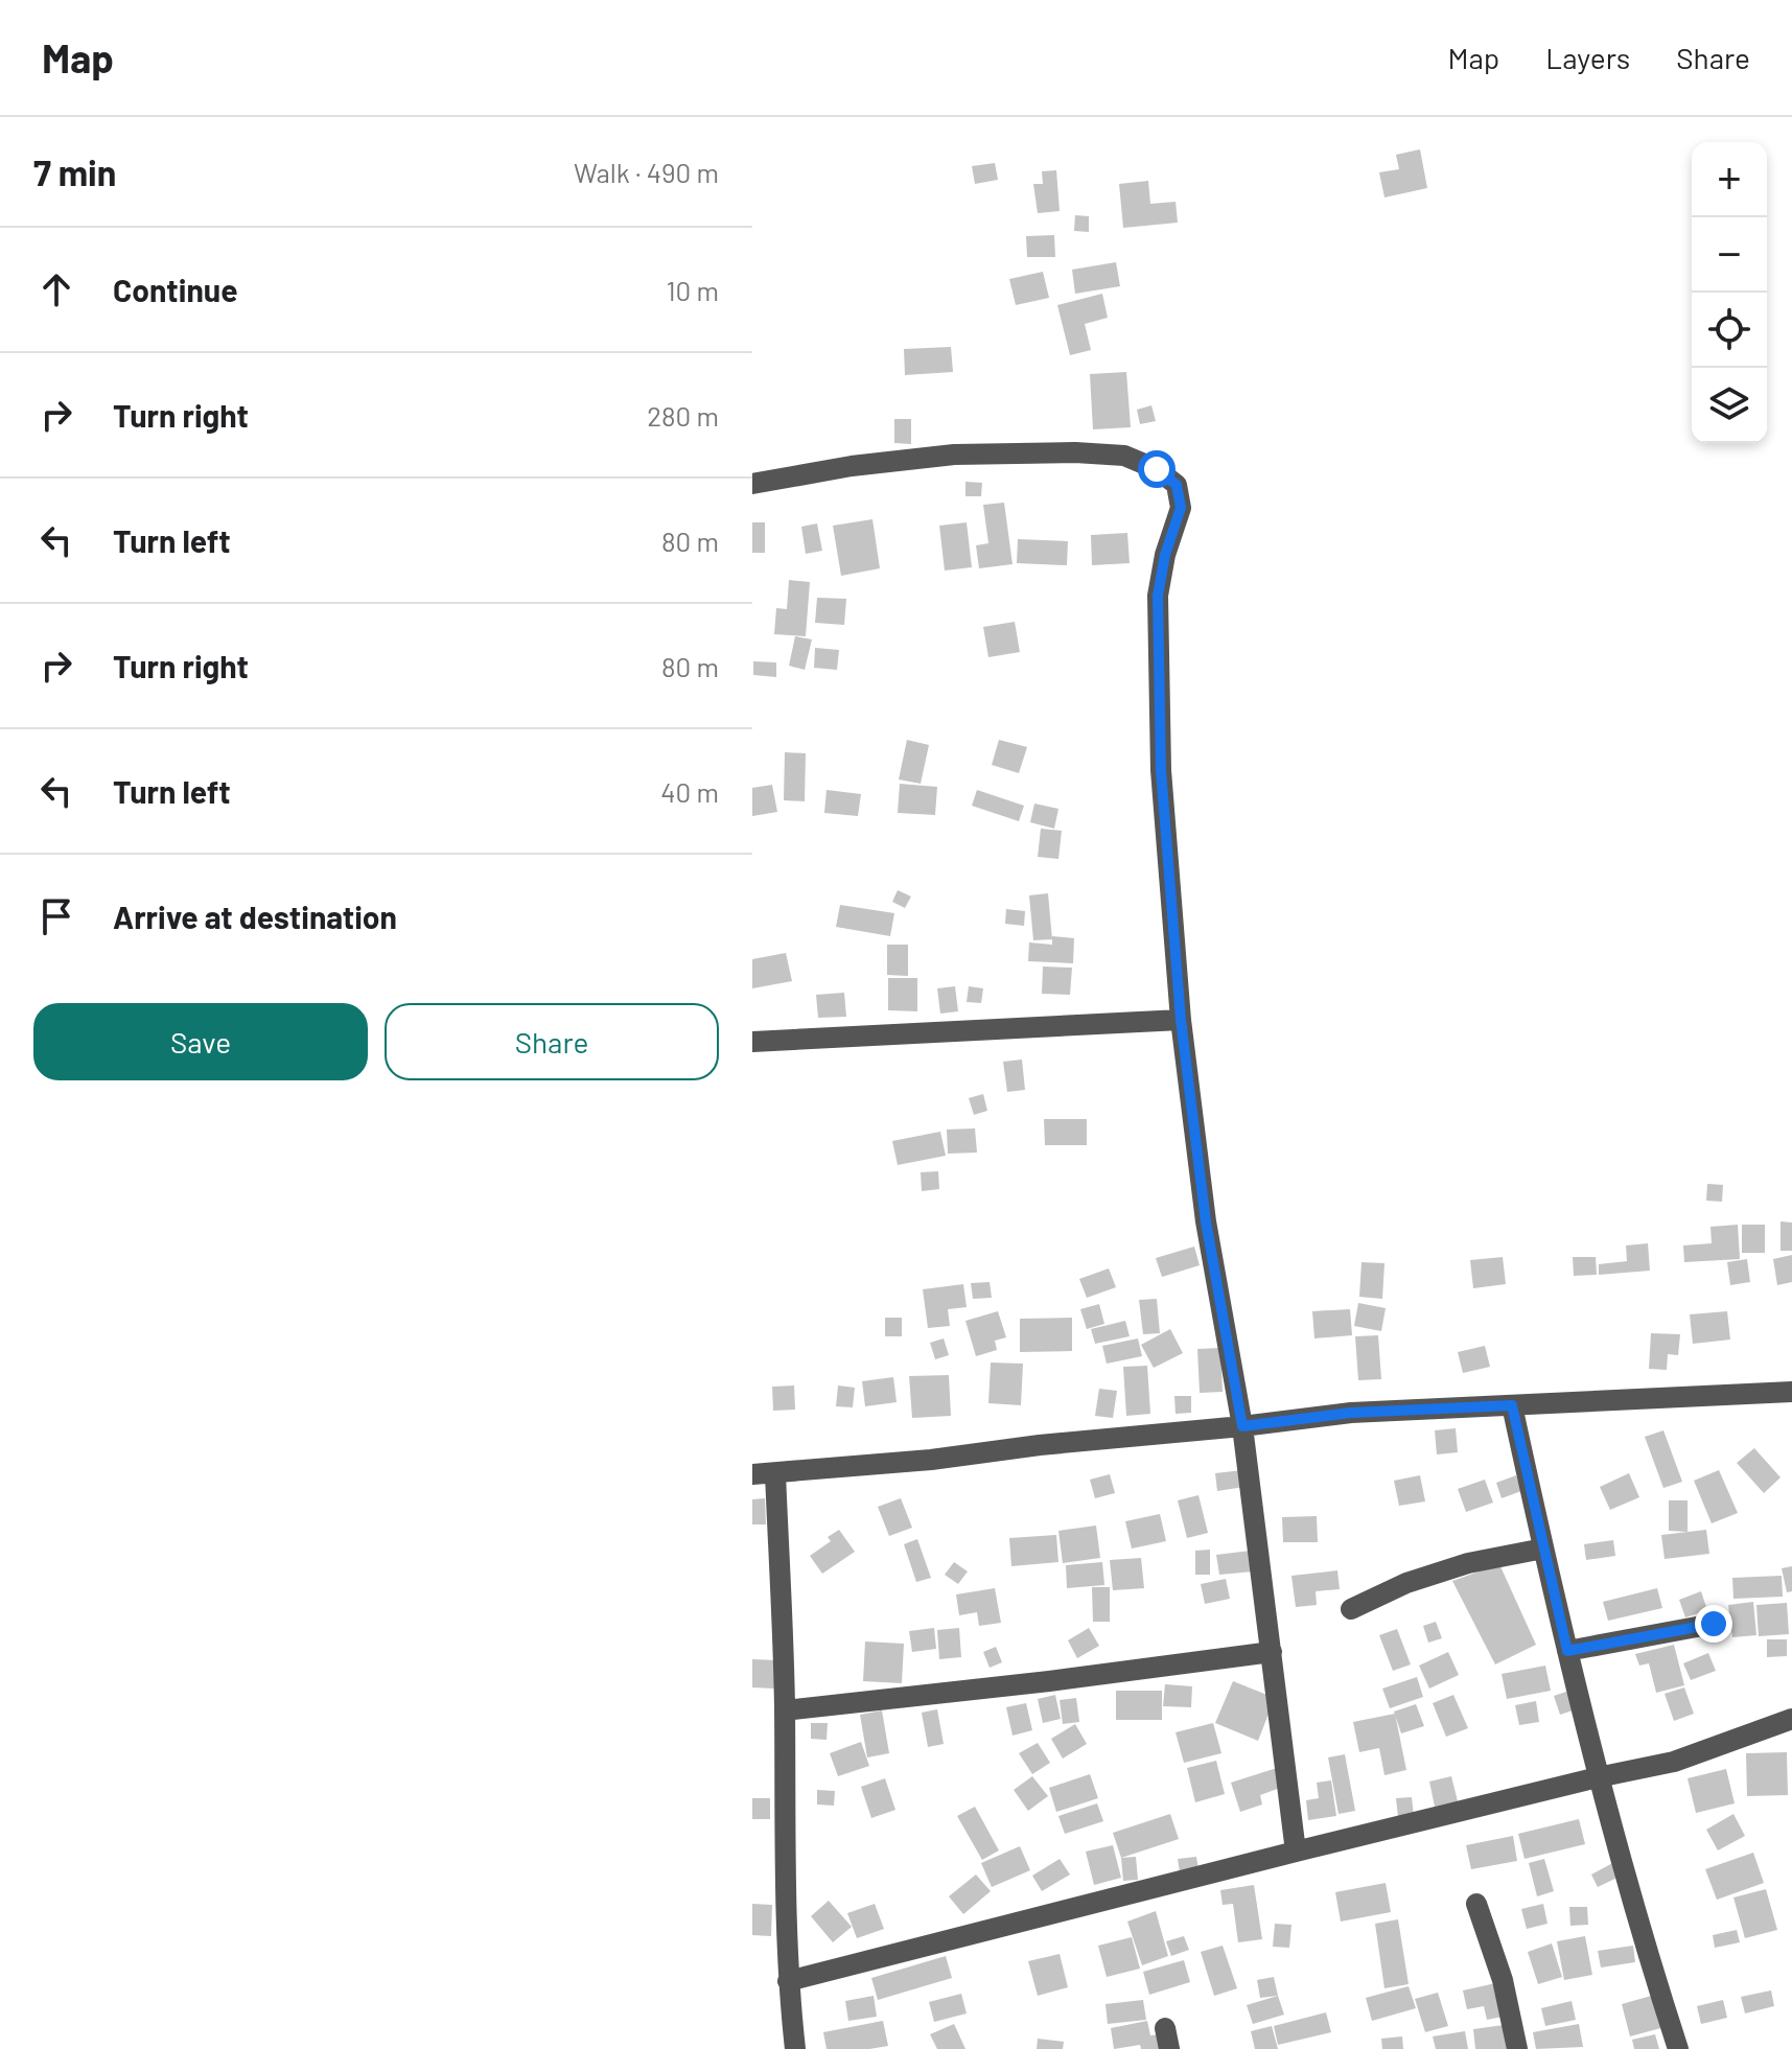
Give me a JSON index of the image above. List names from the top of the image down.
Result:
{
  "page": {
    "header": "Map",
    "nav": ["Map", "Layers", "Share"],
    "heading": ["7 min", "Walk · 490 m"],
    "map_buttons": ["+", "−"],
    "list": [
      ["Continue", "10 m"],
      ["Turn right", "280 m"],
      ["Turn left", "80 m"],
      ["Turn right", "80 m"],
      ["Turn left", "40 m"],
      "Arrive at destination"
    ],
    "buttons": ["Save", "Share"]
  }
}
